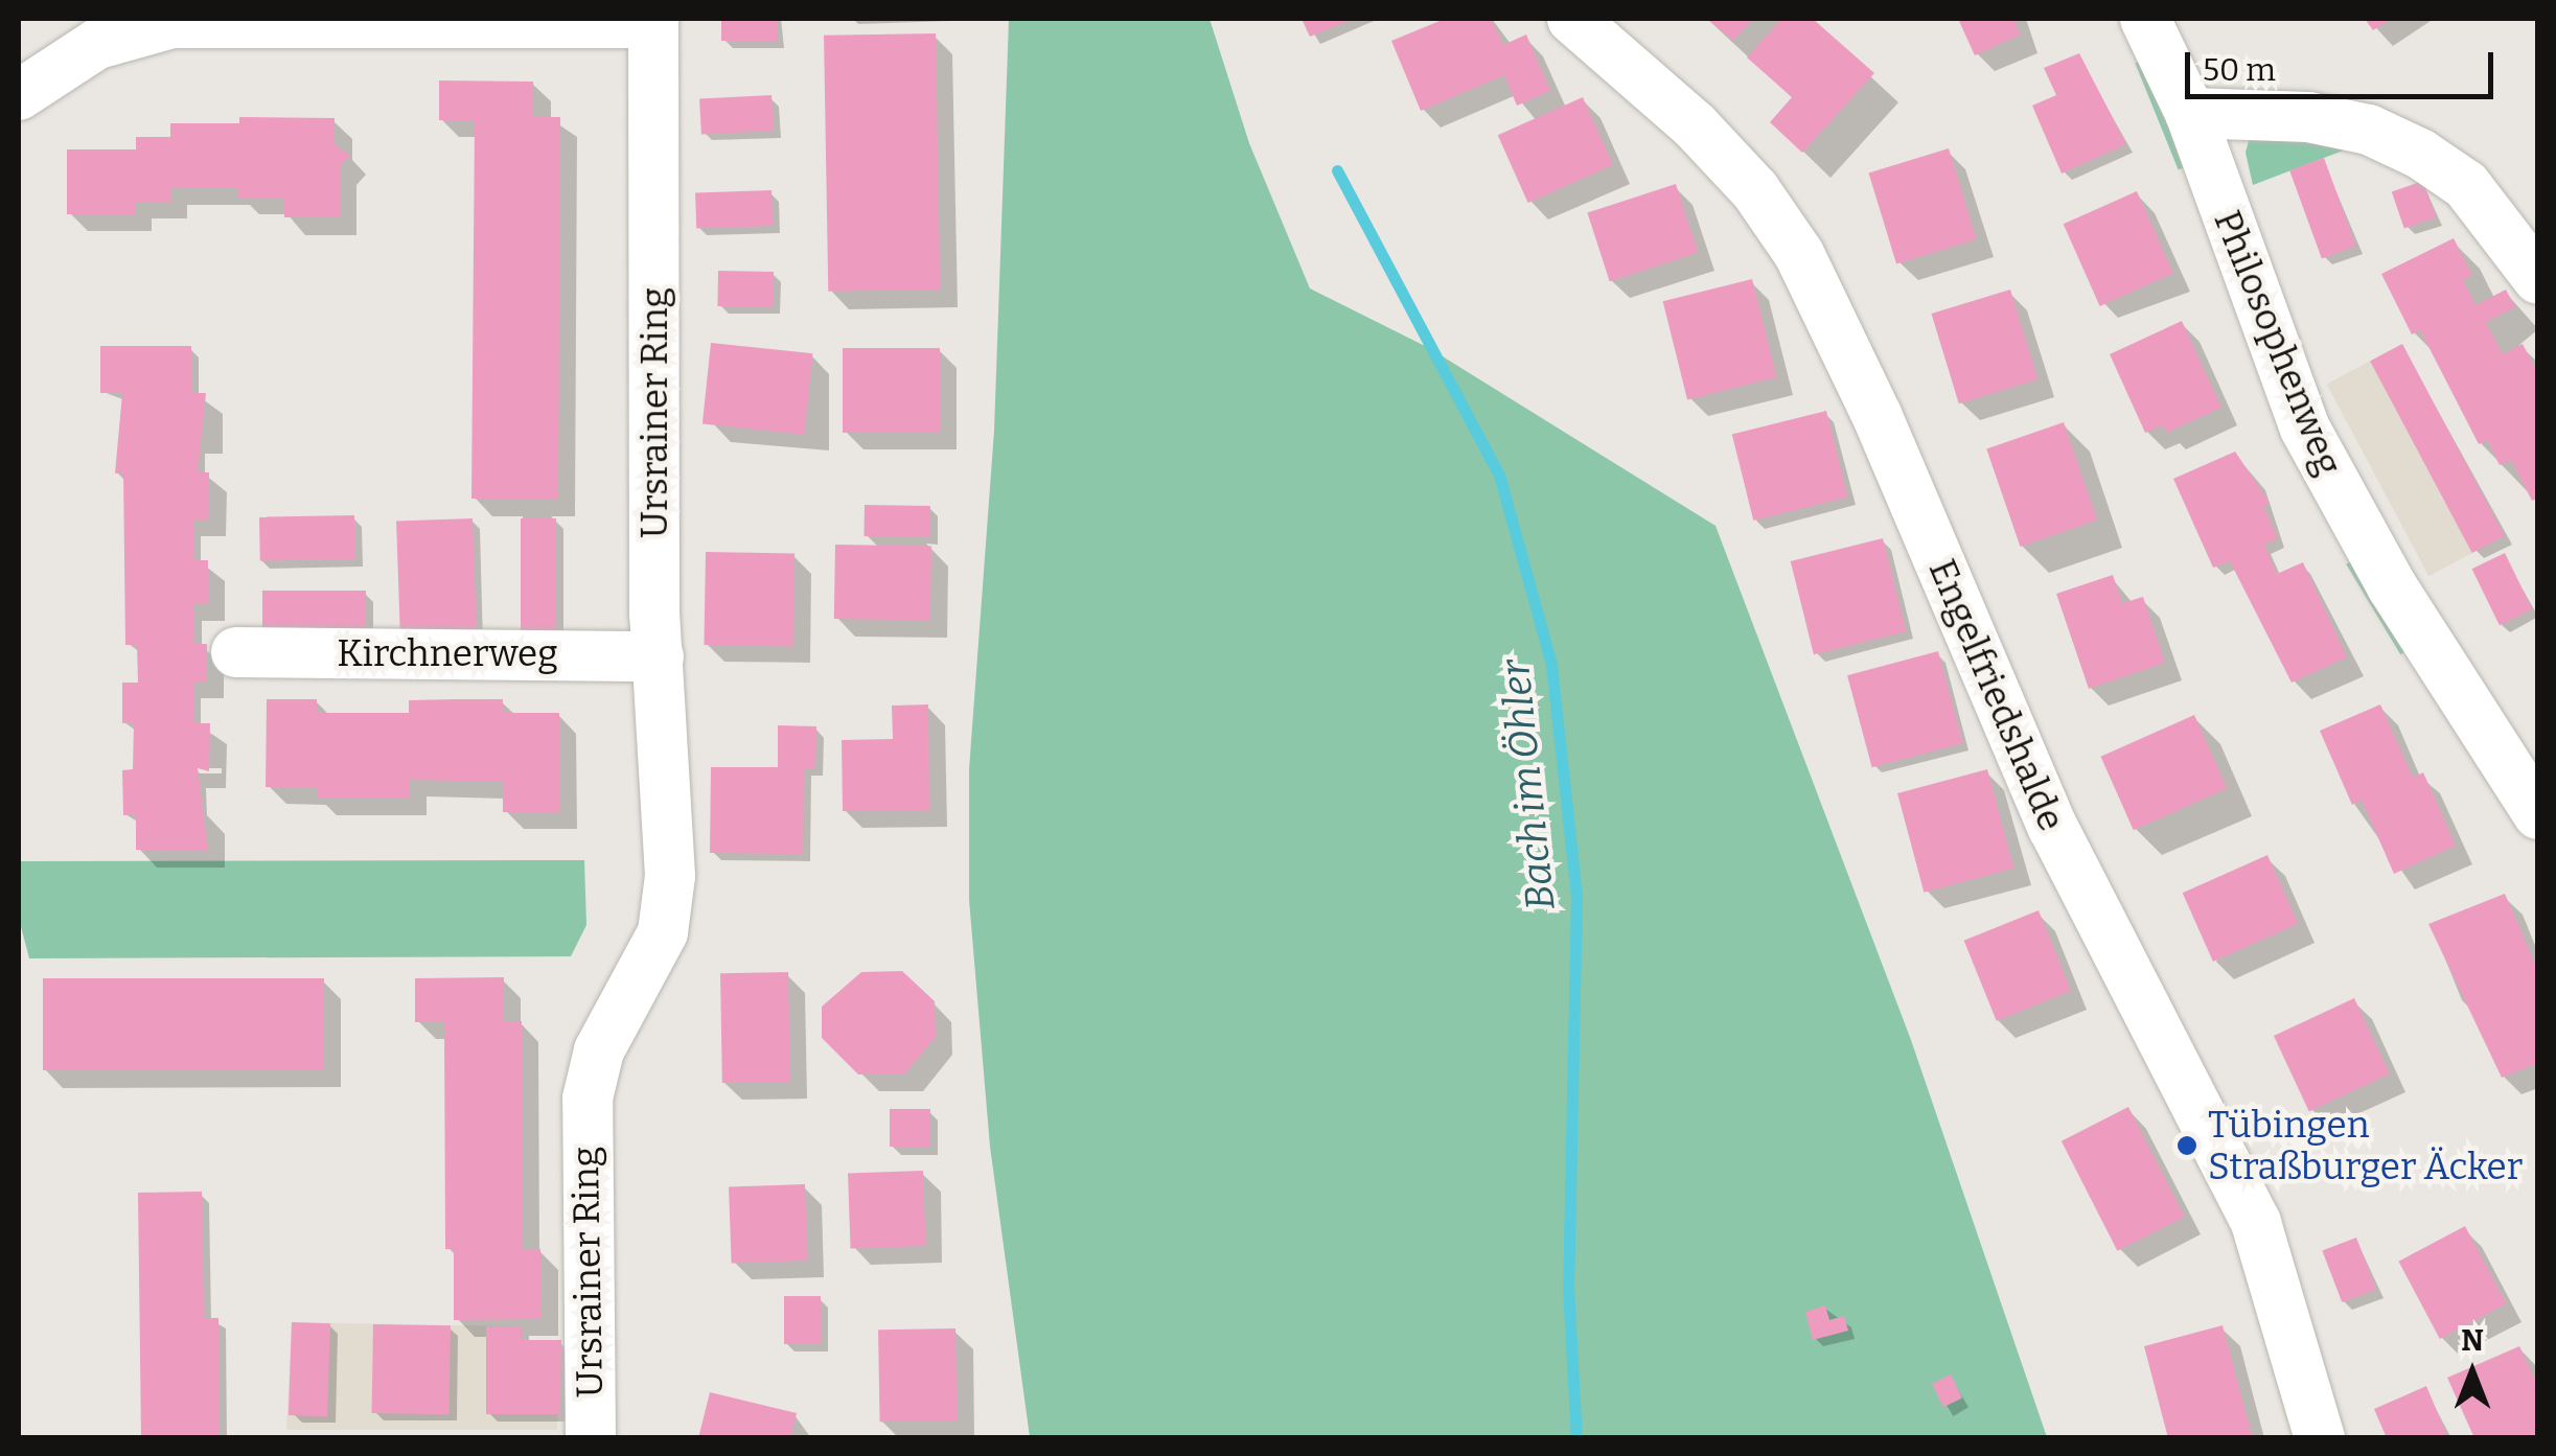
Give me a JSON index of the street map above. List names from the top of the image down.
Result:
{
  "streets": {
    "street": [
      "Philosophenweg",
      "Ursrainer Ring",
      "Kirchnerweg",
      "Engelfriedshalde"
    ]
  },
  "crossings": [
    ["Ursrainer Ring", "Kirchnerweg"]
  ],
  "water": ["Bach im Öhler"],
  "places": ["Tübingen Straßburger Äcker"],
  "scale_bar": "50 m",
  "north": "top"
}
